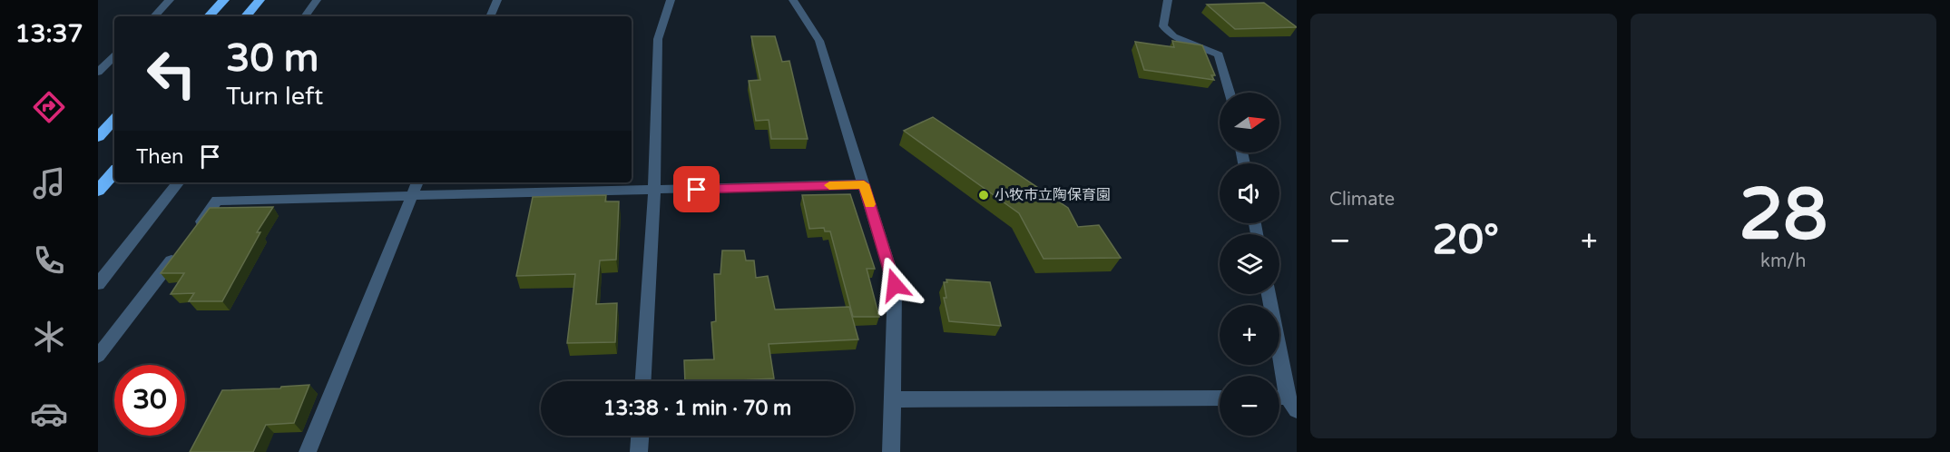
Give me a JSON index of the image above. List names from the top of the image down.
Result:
{
  "places": ["小牧市立陶保育園"],
  "north": "right",
  "page": {
    "tabs": "13:37",
    "tile": [
      "Climate",
      ["28", "km/h"]
    ],
    "turn": ["30 m", "Turn left"],
    "map_buttons": ["+", "−"],
    "then": "Then",
    "heat": ["−", "20°", "+"],
    "limit": "30",
    "trip": "13:38 · 1 min · 70 m"
  }
}
